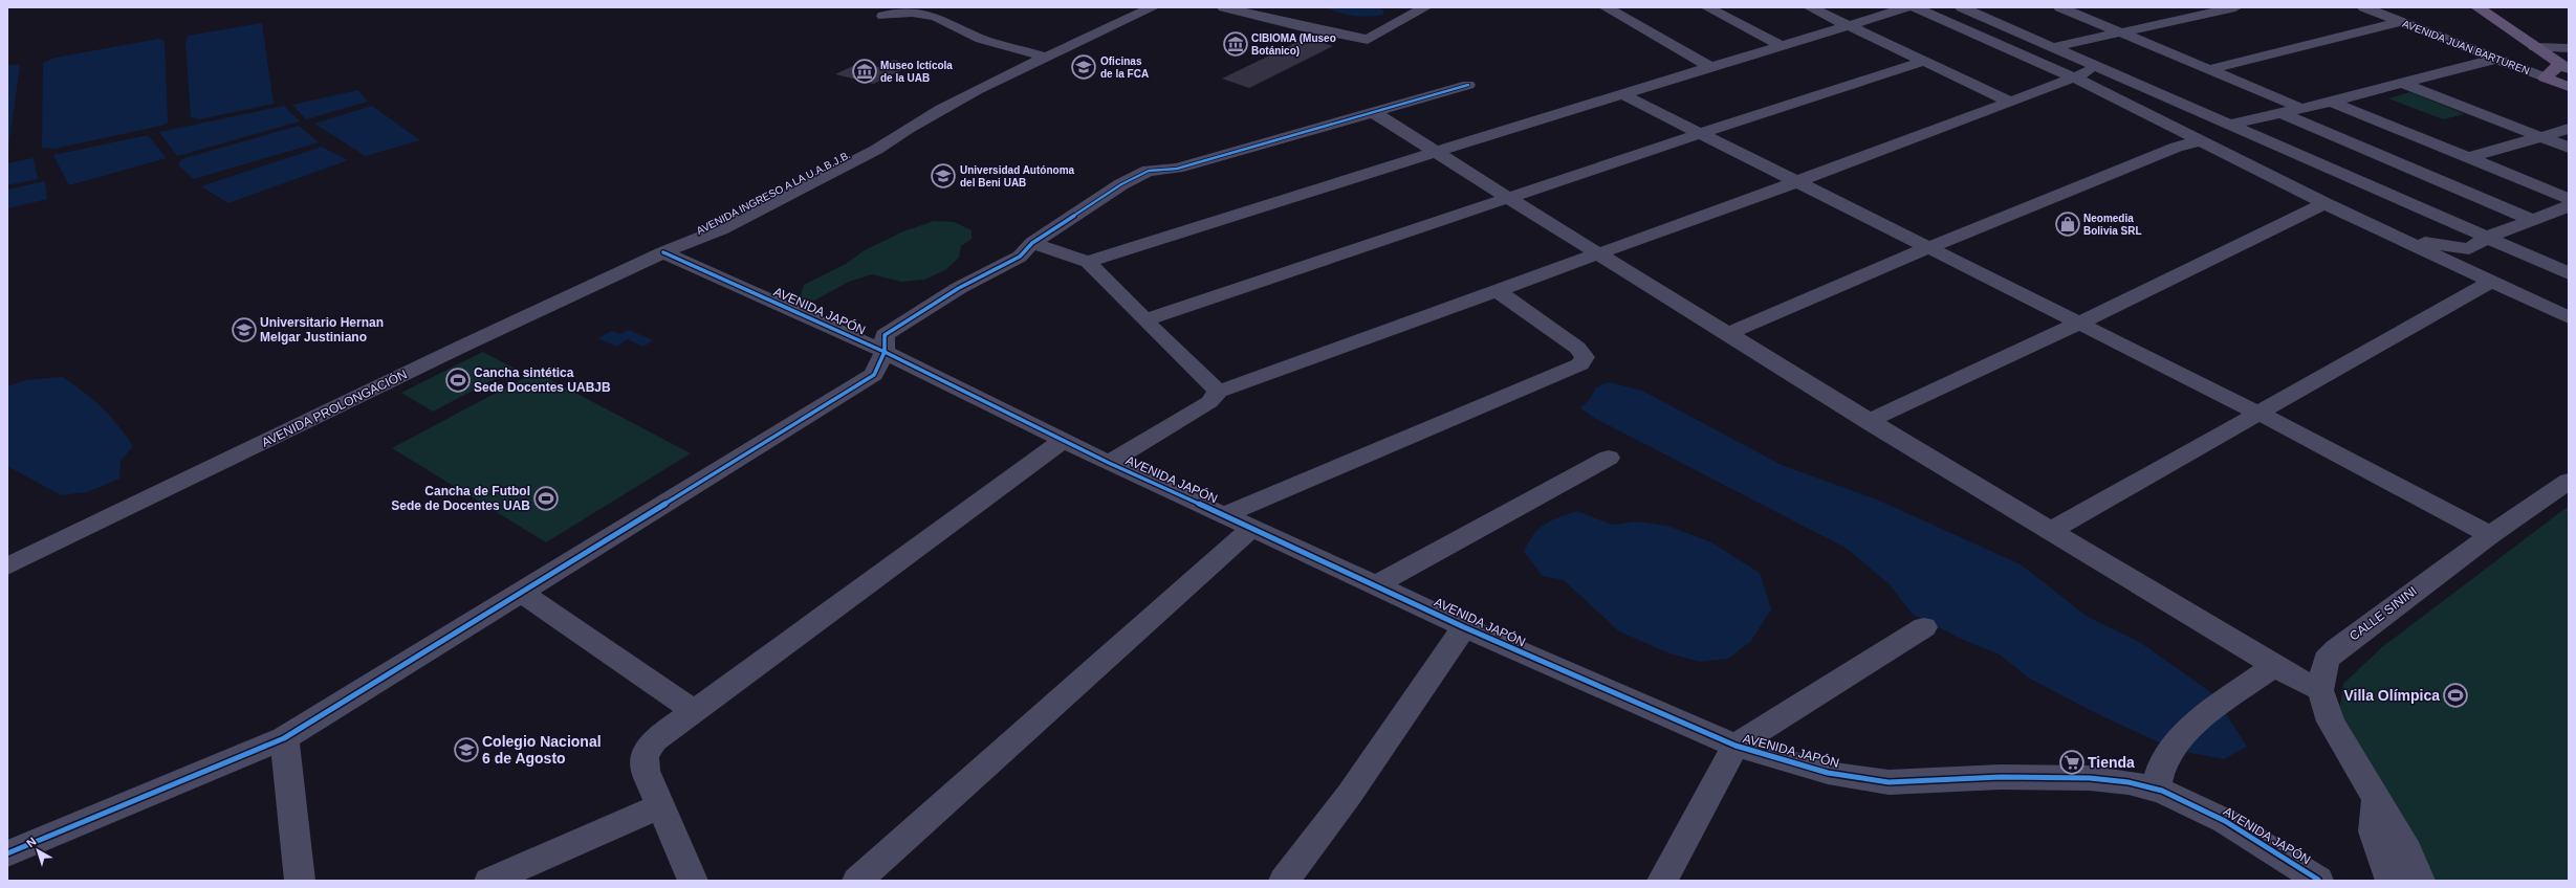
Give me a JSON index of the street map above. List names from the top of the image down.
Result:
{
  "streets": {
    "main road": ["AVENIDA JUAN BARTUREN"],
    "street": [
      "AVENIDA INGRESO A LA U.A.B.J.B.",
      "AVENIDA JAPÓN",
      "AVENIDA PROLONGACIÓN",
      "CALLE SININI"
    ]
  },
  "crossings": [
    ["AVENIDA INGRESO A LA U.A.B.J.B.", "AVENIDA JAPÓN"],
    ["AVENIDA INGRESO A LA U.A.B.J.B.", "AVENIDA PROLONGACIÓN"],
    ["AVENIDA JAPÓN", "AVENIDA PROLONGACIÓN"]
  ],
  "places": {
    "museum": ["CIBIOMA (Museo Botánico)", "Museo Ictícola de la UAB"],
    "school or university": [
      "Oficinas de la FCA",
      "Universidad Autónoma del Beni UAB",
      "Universitario Hernan Melgar Justiniano",
      "Colegio Nacional 6 de Agosto"
    ],
    "shop": ["Neomedia Bolivia SRL"],
    "sports": ["Cancha sintética Sede Docentes UABJB", "Cancha de Futbol Sede de Docentes UAB", "Villa Olímpica"],
    "supermarket": ["Tienda"]
  },
  "north": "top left"
}
